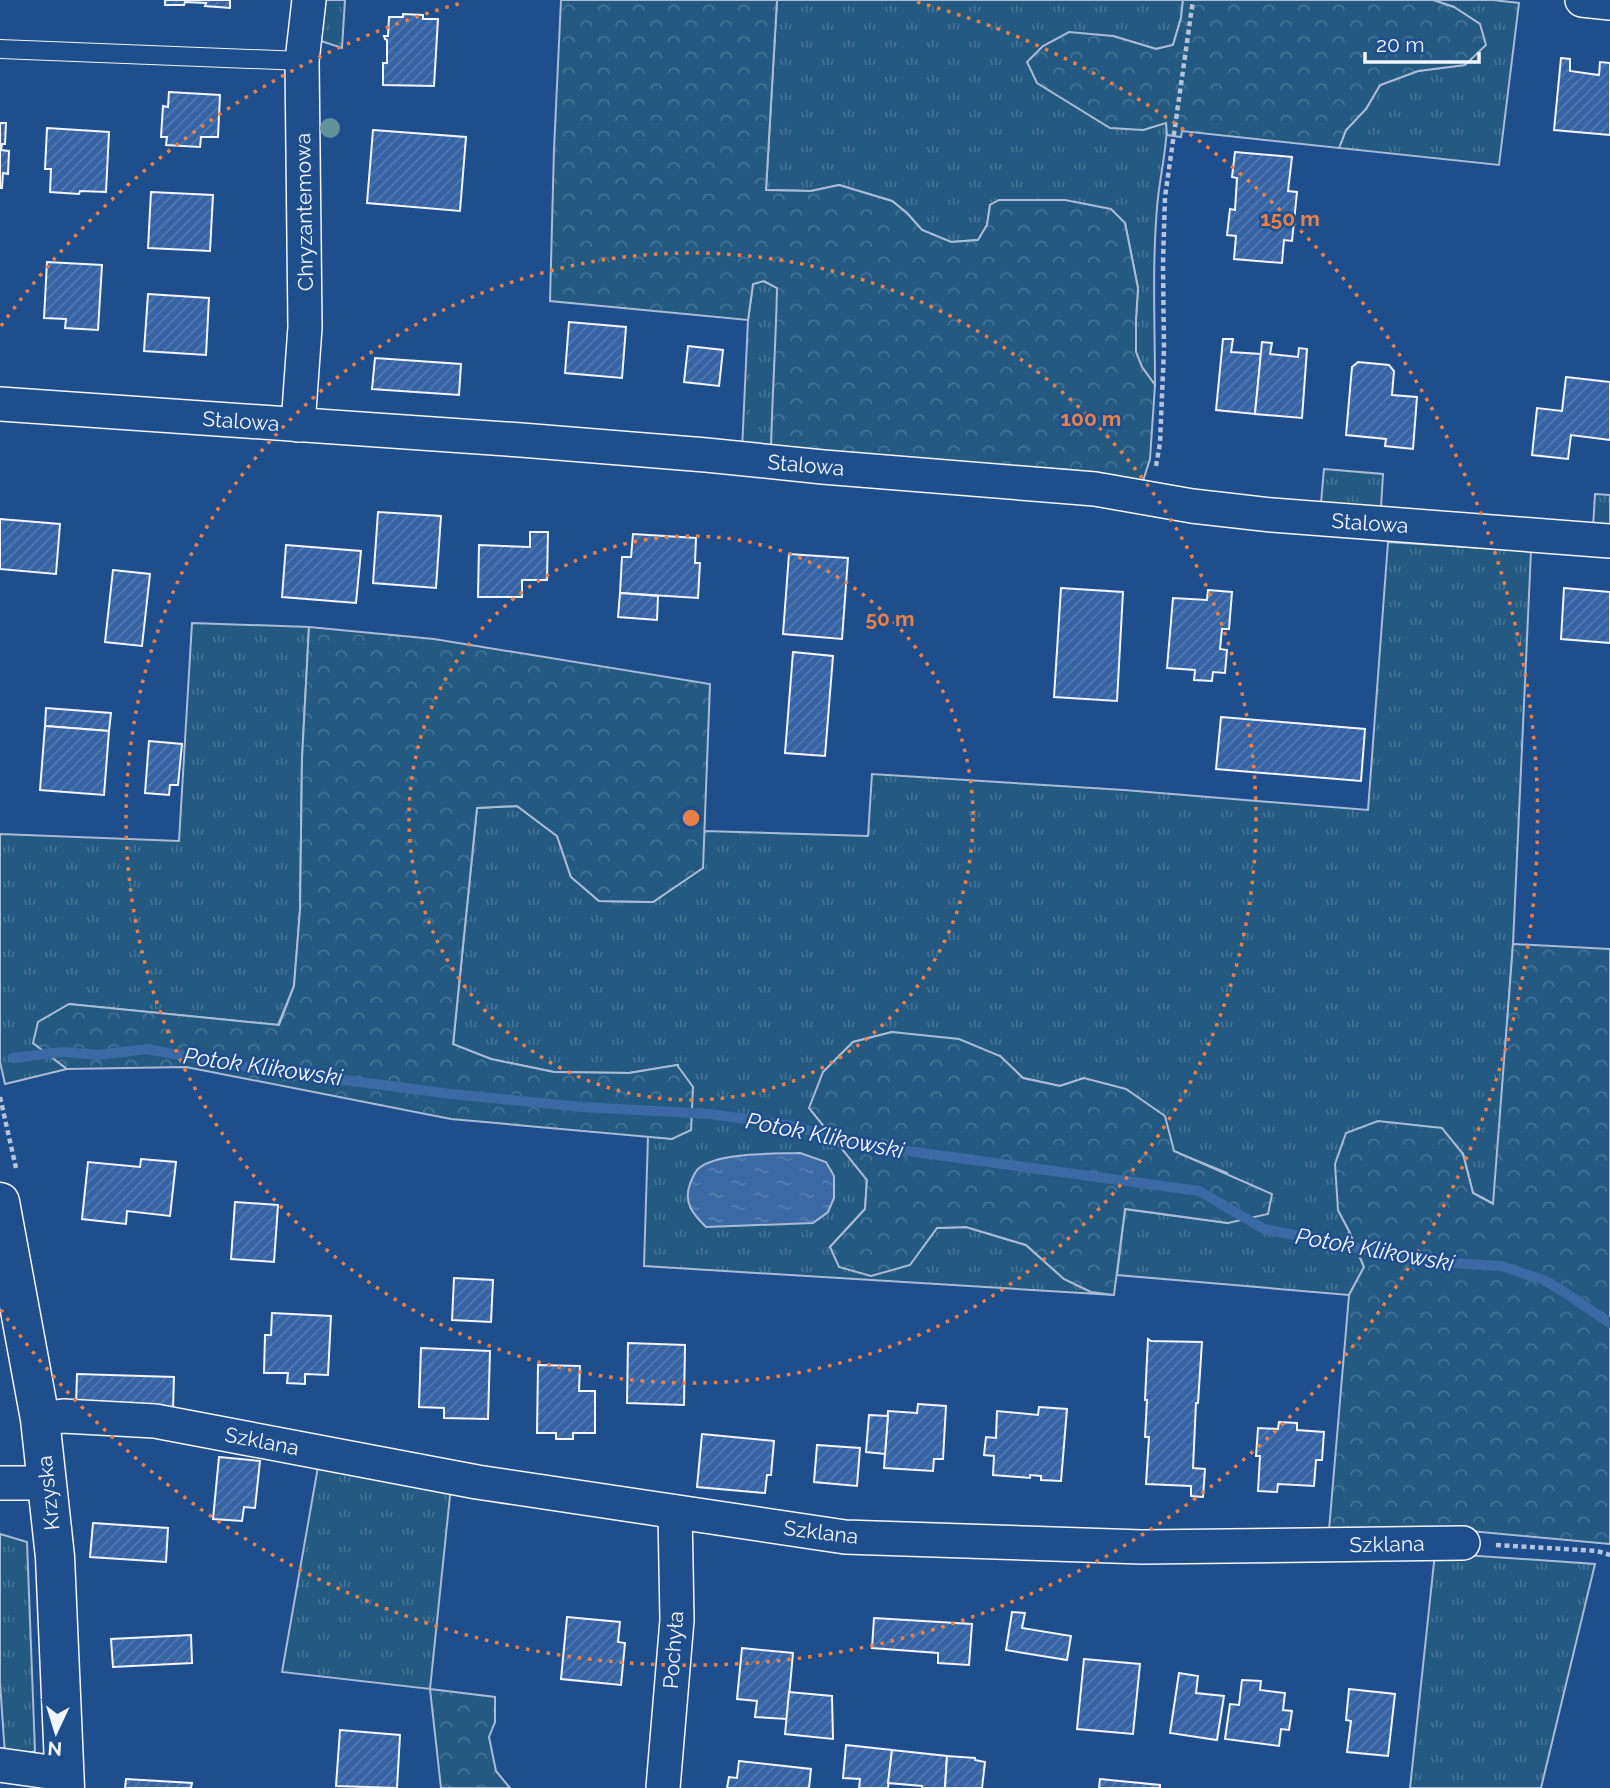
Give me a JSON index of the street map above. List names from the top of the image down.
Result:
{
  "streets": {
    "street": [
      "Chryzantemowa",
      "Stalowa",
      "Szklana",
      "Krzyska",
      "Pochyła"
    ]
  },
  "crossings": [
    ["Chryzantemowa", "Stalowa"],
    ["Szklana", "Krzyska"],
    ["Szklana", "Pochyła"]
  ],
  "water": ["Potok Klikowski"],
  "scale_bar": "20 m",
  "north": "bottom",
  "rings": ["150 m", "100 m", "50 m"]
}
